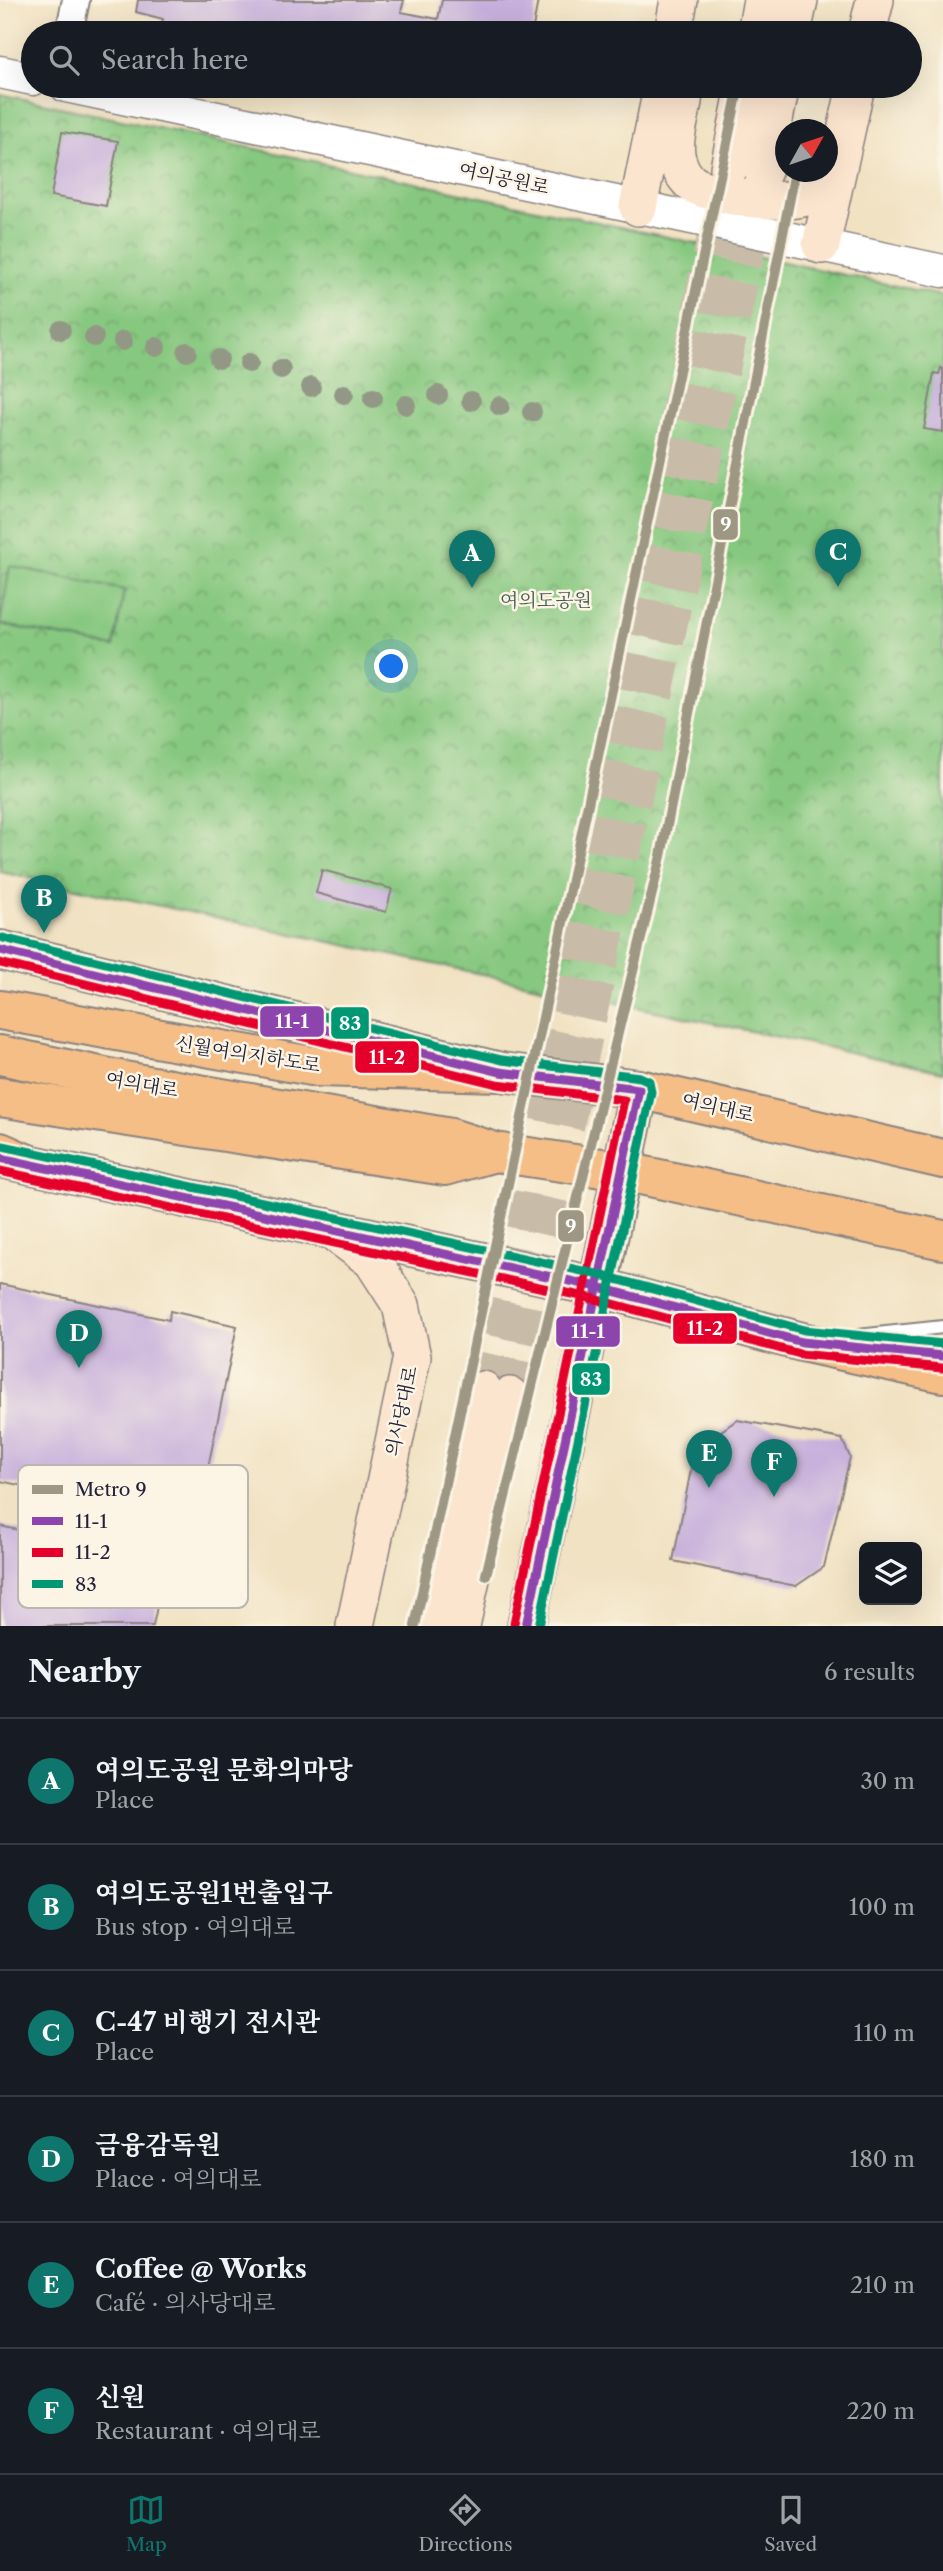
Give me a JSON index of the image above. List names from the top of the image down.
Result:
{
  "streets": {
    "main road": ["신월여의지하도로", "여의대로", "의사당대로"],
    "street": ["여의공원로"]
  },
  "crossings": [
    ["신월여의지하도로", "여의대로"]
  ],
  "parks": ["여의도공원"],
  "lines": [
    "metro line 9",
    "transit line 83",
    "transit line 11-1",
    "transit line 11-2"
  ],
  "legend": [
    "Metro 9",
    "11-1",
    "11-2",
    "83"
  ],
  "north": "top right",
  "page": {
    "search": "Search here",
    "pins": [
      "C",
      "A",
      "B",
      "D",
      "E",
      "F"
    ],
    "heading": ["Nearby", "6 results"],
    "list": [
      {
        "mark": "A",
        "name": "여의도공원 문화의마당",
        "note": "Place",
        "value": "30 m"
      },
      {
        "mark": "B",
        "name": "여의도공원1번출입구",
        "note": "Bus stop · 여의대로",
        "value": "100 m"
      },
      {
        "mark": "C",
        "name": "C-47 비행기 전시관",
        "note": "Place",
        "value": "110 m"
      },
      {
        "mark": "D",
        "name": "금융감독원",
        "note": "Place · 여의대로",
        "value": "180 m"
      },
      {
        "mark": "E",
        "name": "Coffee @ Works",
        "note": "Café · 의사당대로",
        "value": "210 m"
      },
      {
        "mark": "F",
        "name": "신원",
        "note": "Restaurant · 여의대로",
        "value": "220 m"
      }
    ],
    "nav": ["Map", "Directions", "Saved"]
  }
}
